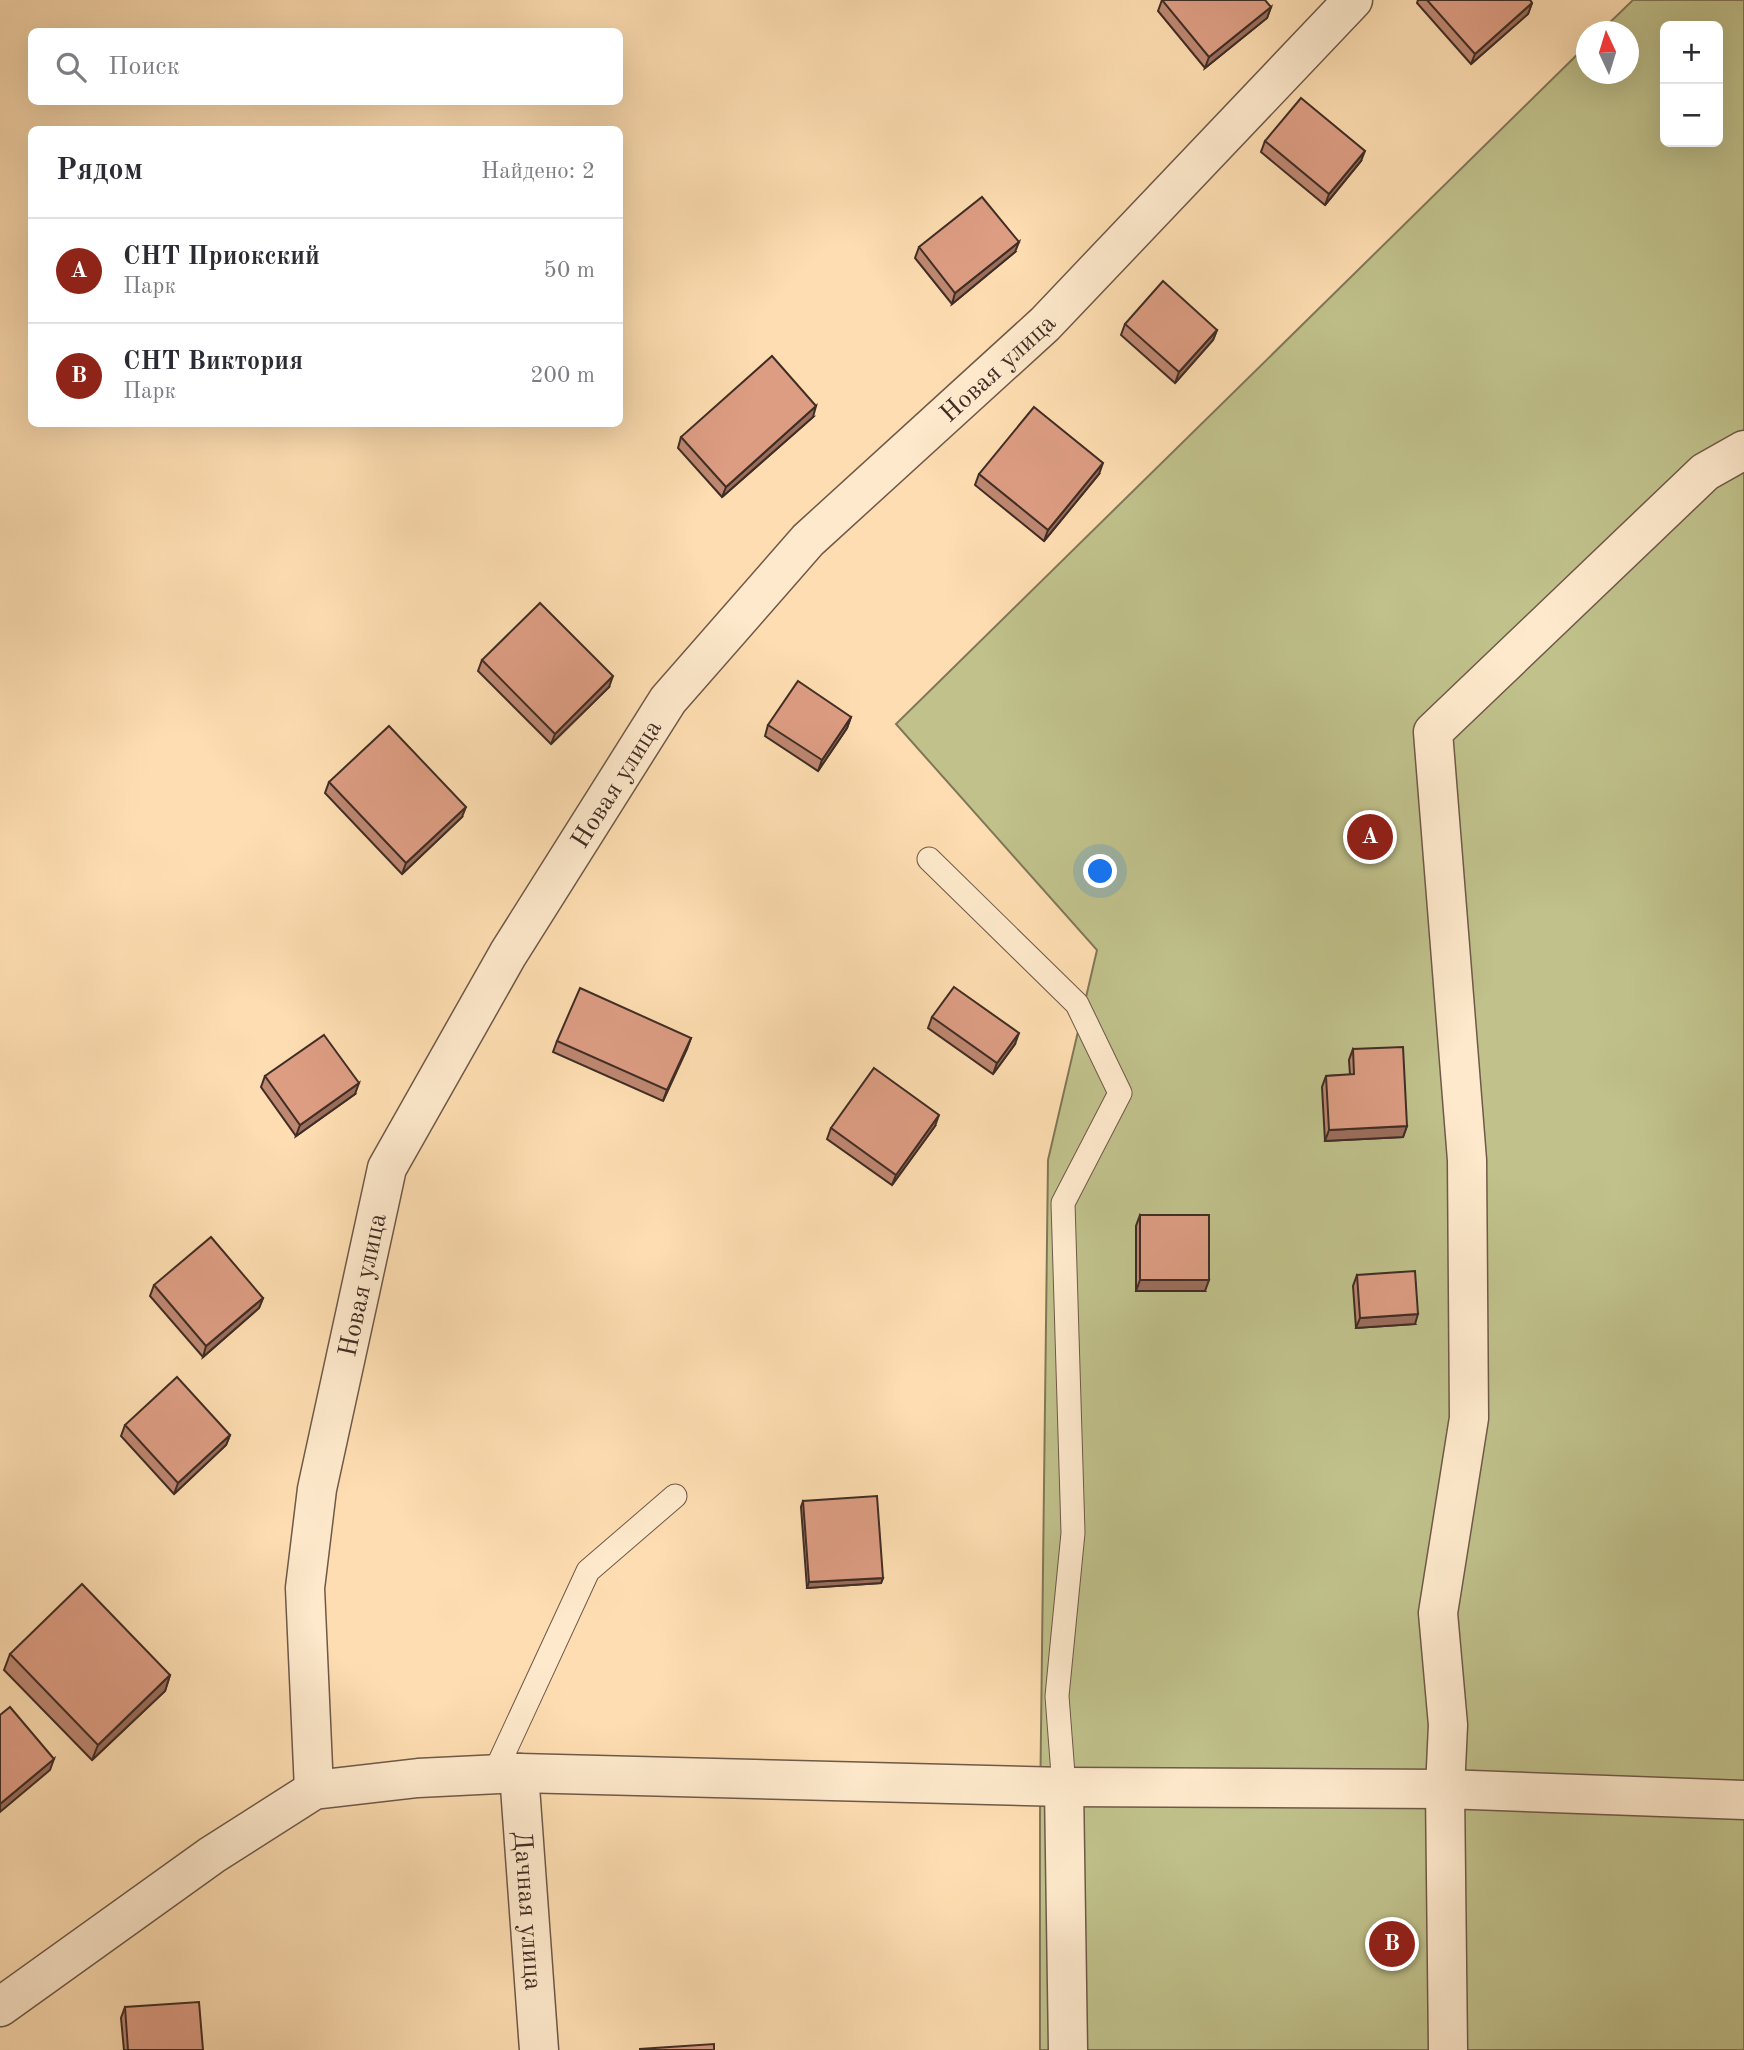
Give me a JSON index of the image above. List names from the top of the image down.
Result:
{
  "streets": {
    "street": ["Новая улица", "Дачная улица"]
  },
  "north": "top",
  "page": {
    "map_buttons": ["+", "−"],
    "search": "Поиск",
    "heading": ["Рядом", "Найдено: 2"],
    "list": [
      {
        "mark": "A",
        "name": "СНТ Приокский",
        "note": "Парк",
        "value": "50 m"
      },
      {
        "mark": "B",
        "name": "СНТ Виктория",
        "note": "Парк",
        "value": "200 m"
      }
    ],
    "pins": ["A", "B"]
  }
}
